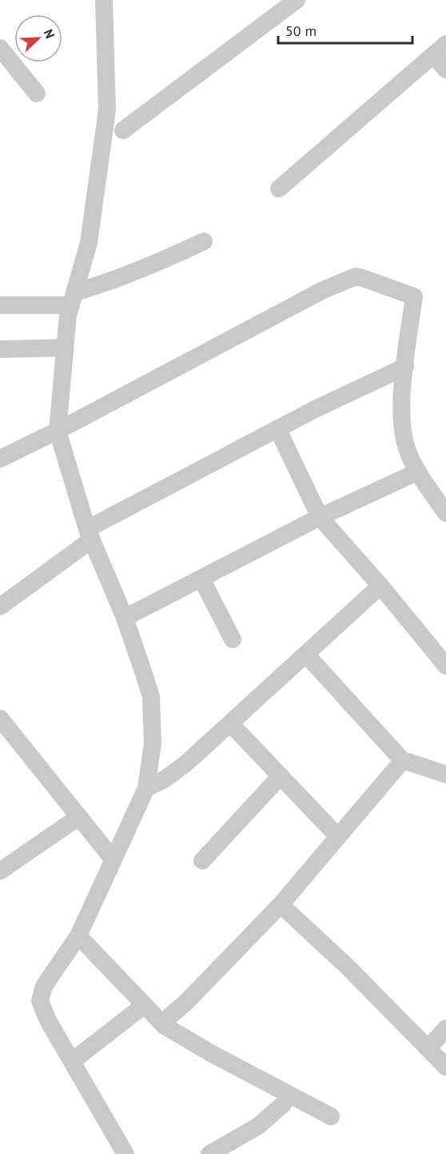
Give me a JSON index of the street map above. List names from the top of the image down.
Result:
{
  "scale_bar": "50 m",
  "north": "top right"
}
